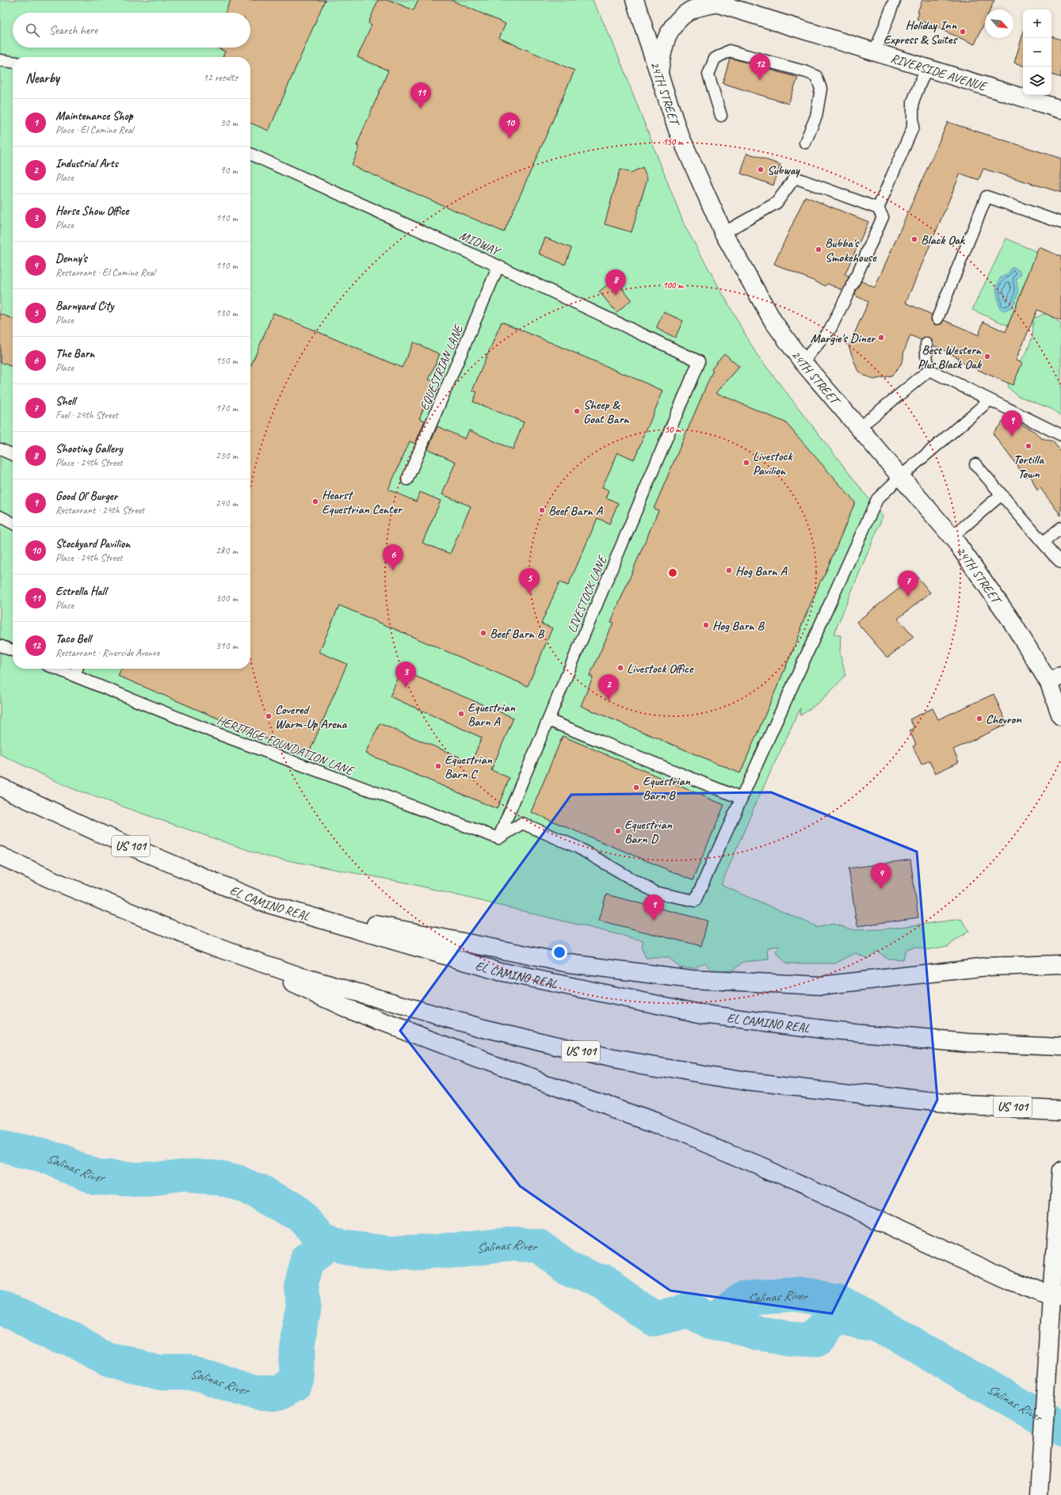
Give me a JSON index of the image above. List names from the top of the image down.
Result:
{
  "streets": {
    "main road": [
      "RIVERSIDE AVENUE",
      "24TH STREET",
      "US 101",
      "EL CAMINO REAL"
    ],
    "lane": [
      "MIDWAY",
      "EQUESTRIAN LANE",
      "LIVESTOCK LANE",
      "HERITAGE FOUNDATION LANE"
    ]
  },
  "crossings": [
    ["MIDWAY", "EQUESTRIAN LANE"],
    ["MIDWAY", "LIVESTOCK LANE"],
    ["LIVESTOCK LANE", "HERITAGE FOUNDATION LANE"]
  ],
  "water": ["Salinas River"],
  "places": [
    "Holiday Inn Express & Suites",
    "Subway",
    "Black Oak",
    "Bubba's Smokehouse",
    "Margie's Diner",
    "Best Western Plus Black Oak",
    "Sheep & Goat Barn",
    "Tortilla Town",
    "Livestock Pavilion",
    "Hearst Equestrian Center",
    "Beef Barn A",
    "Hog Barn A",
    "Hog Barn B",
    "Beef Barn B",
    "Livestock Office",
    "Equestrian Barn A",
    "Covered Warm-Up Arena",
    "Chevron",
    "Equestrian Barn C",
    "Equestrian Barn B",
    "Equestrian Barn D"
  ],
  "north": "bottom right",
  "page": {
    "map_buttons": ["+", "−"],
    "search": "Search here",
    "pins": [
      "12",
      "11",
      "10",
      "8",
      "9",
      "6",
      "5",
      "7",
      "3",
      "2",
      "4",
      "1"
    ],
    "heading": ["Nearby", "12 results"],
    "list": [
      {
        "mark": "1",
        "name": "Maintenance Shop",
        "note": "Place · El Camino Real",
        "value": "30 m"
      },
      {
        "mark": "2",
        "name": "Industrial Arts",
        "note": "Place",
        "value": "90 m"
      },
      {
        "mark": "3",
        "name": "Horse Show Office",
        "note": "Place",
        "value": "110 m"
      },
      {
        "mark": "4",
        "name": "Denny's",
        "note": "Restaurant · El Camino Real",
        "value": "110 m"
      },
      {
        "mark": "5",
        "name": "Barnyard City",
        "note": "Place",
        "value": "130 m"
      },
      {
        "mark": "6",
        "name": "The Barn",
        "note": "Place",
        "value": "150 m"
      },
      {
        "mark": "7",
        "name": "Shell",
        "note": "Fuel · 24th Street",
        "value": "170 m"
      },
      {
        "mark": "8",
        "name": "Shooting Gallery",
        "note": "Place · 24th Street",
        "value": "230 m"
      },
      {
        "mark": "9",
        "name": "Good Ol' Burger",
        "note": "Restaurant · 24th Street",
        "value": "240 m"
      },
      {
        "mark": "10",
        "name": "Stockyard Pavilion",
        "note": "Place · 24th Street",
        "value": "280 m"
      },
      {
        "mark": "11",
        "name": "Estrella Hall",
        "note": "Place",
        "value": "300 m"
      },
      {
        "mark": "12",
        "name": "Taco Bell",
        "note": "Restaurant · Riverside Avenue",
        "value": "310 m"
      }
    ]
  },
  "rings": ["150 m", "100 m", "50 m"]
}
